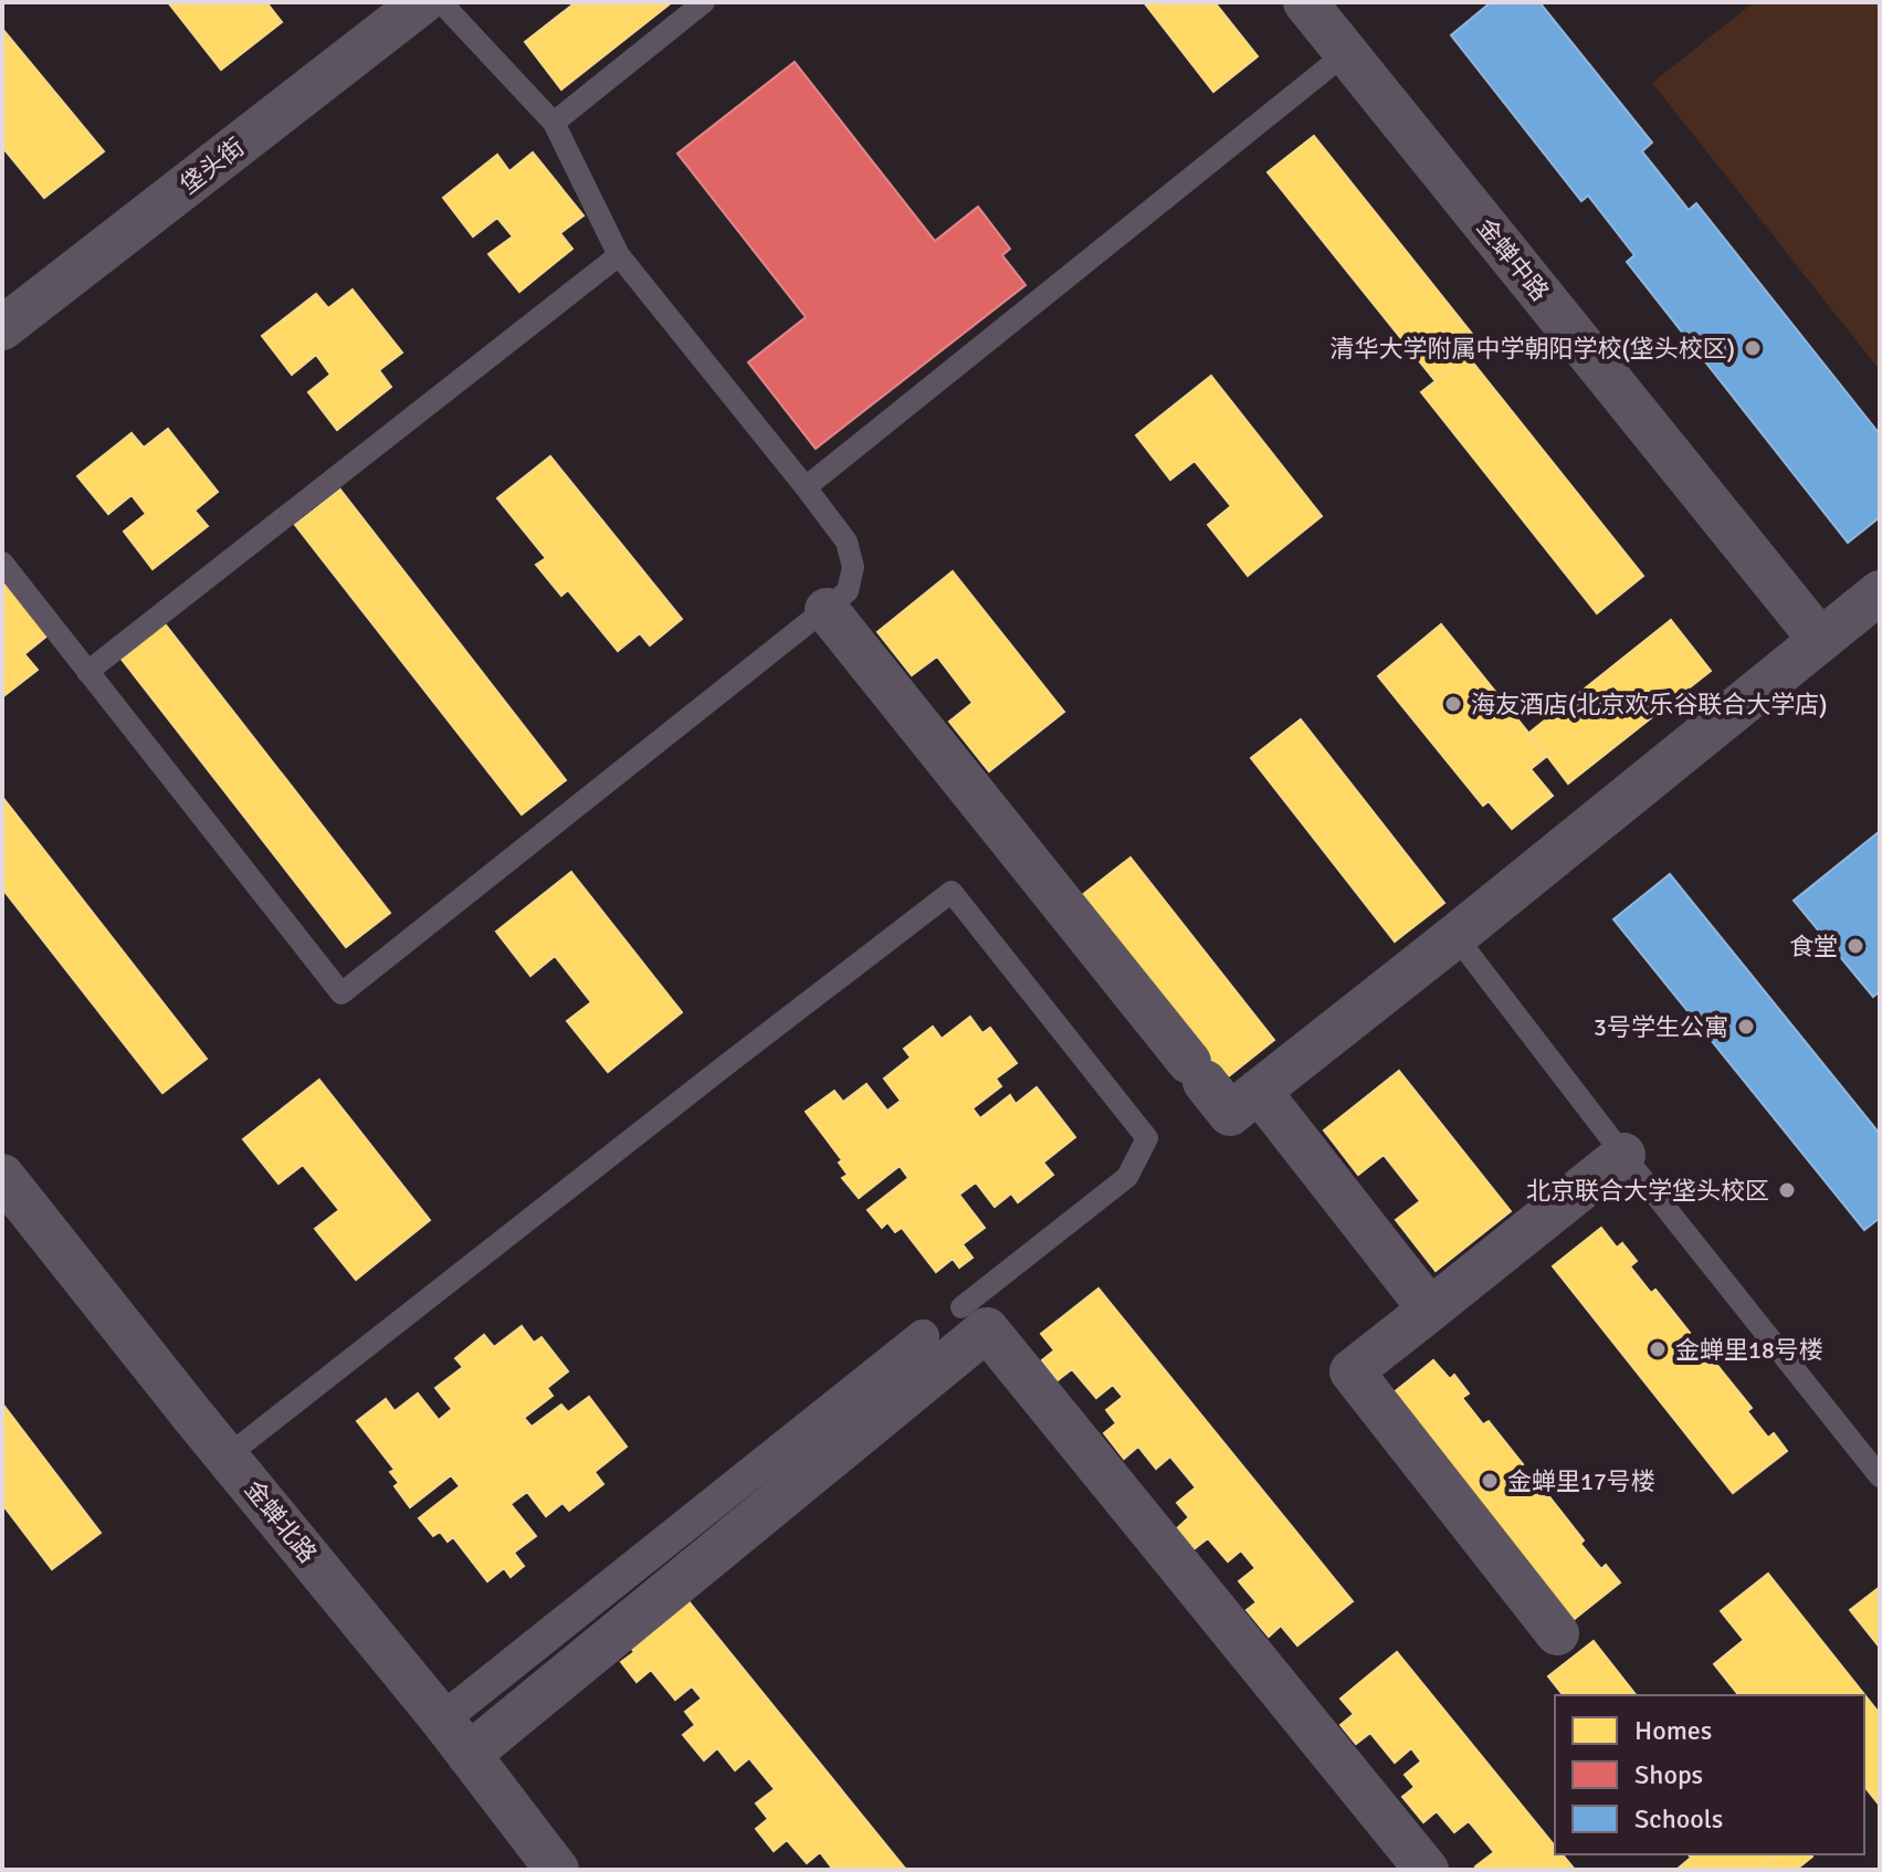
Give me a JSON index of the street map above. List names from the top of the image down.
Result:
{
  "streets": {
    "street": ["垡头街", "金蝉中路", "金蝉北路"]
  },
  "places": [
    "清华大学附属中学朝阳学校(垡头校区)",
    "海友酒店(北京欢乐谷联合大学店)",
    "食堂",
    "3号学生公寓",
    "北京联合大学垡头校区",
    "金蝉里18号楼",
    "金蝉里17号楼"
  ],
  "legend": ["Homes", "Shops", "Schools"]
}
